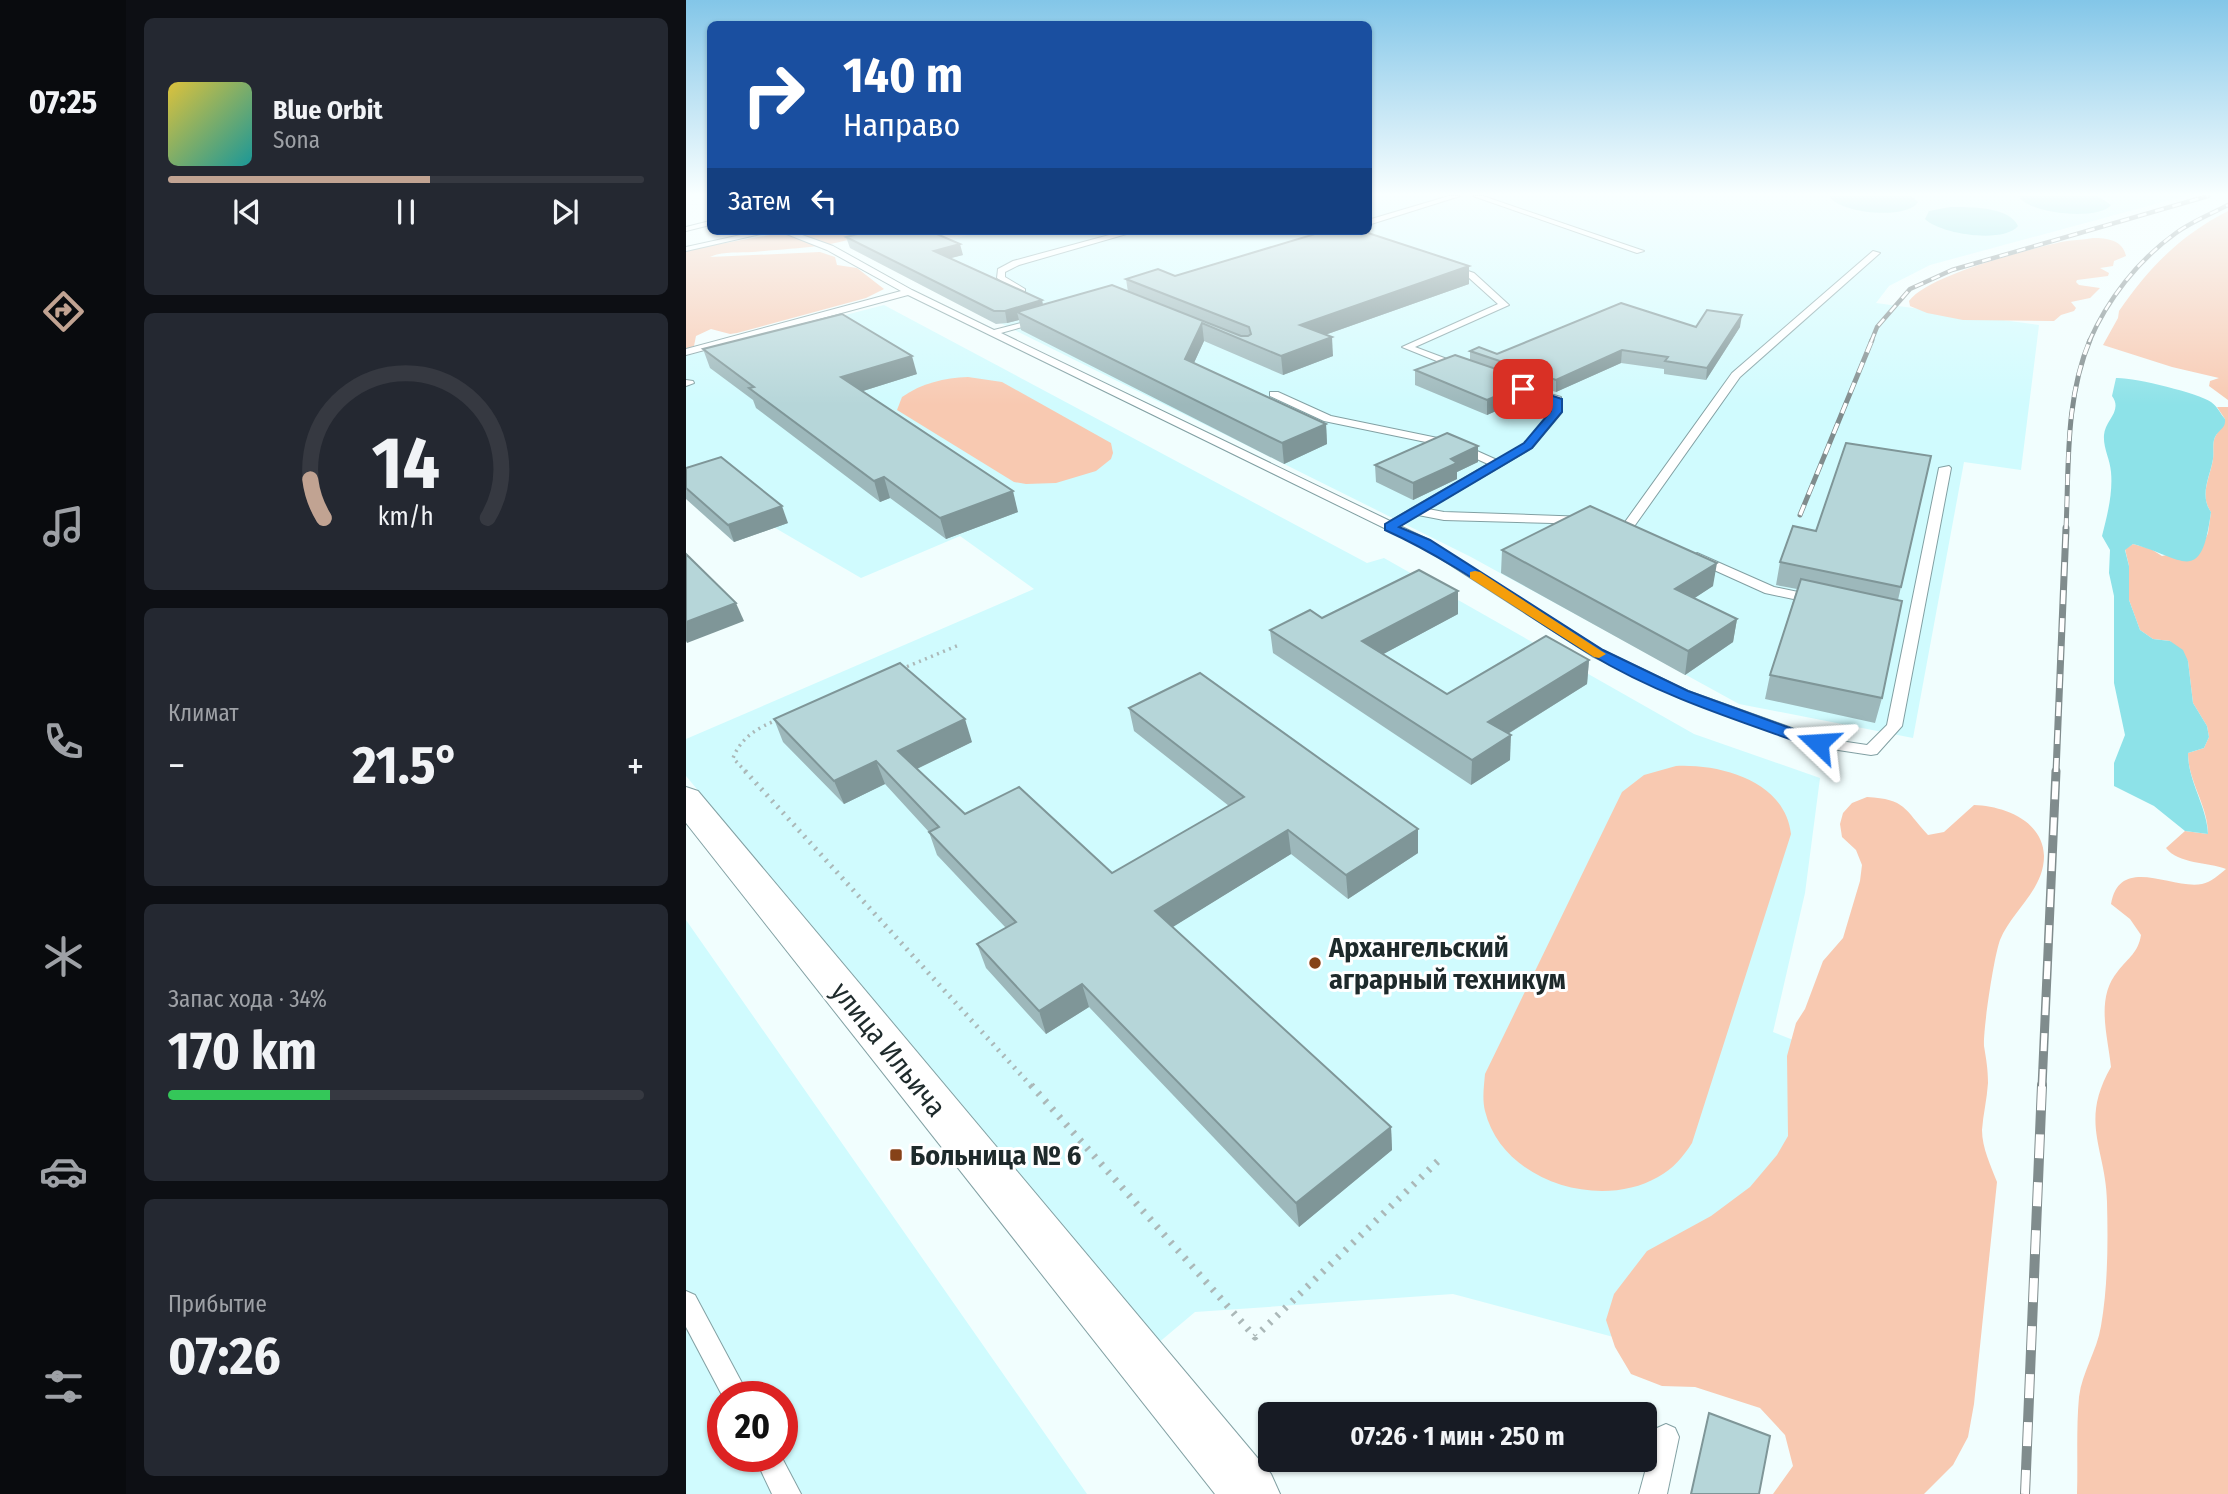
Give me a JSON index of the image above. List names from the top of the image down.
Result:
{
  "streets": {
    "street": ["улица Ильича"]
  },
  "places": {
    "other": ["Архангельский аграрный техникум"],
    "transit": ["Больница № 6"]
  },
  "page": {
    "tabs": "07:25",
    "turn": ["140 m", "Направо"],
    "song": ["Blue Orbit", "Sona"],
    "then": "Затем",
    "tile": [
      "Климат",
      ["Запас хода · 34%", "170 km"],
      ["Прибытие", "07:26"]
    ],
    "heat": ["−", "21.5°", "+"],
    "limit": "20",
    "trip": "07:26 · 1 мин · 250 m",
    "gauge": ["14", "km/h"]
  }
}
